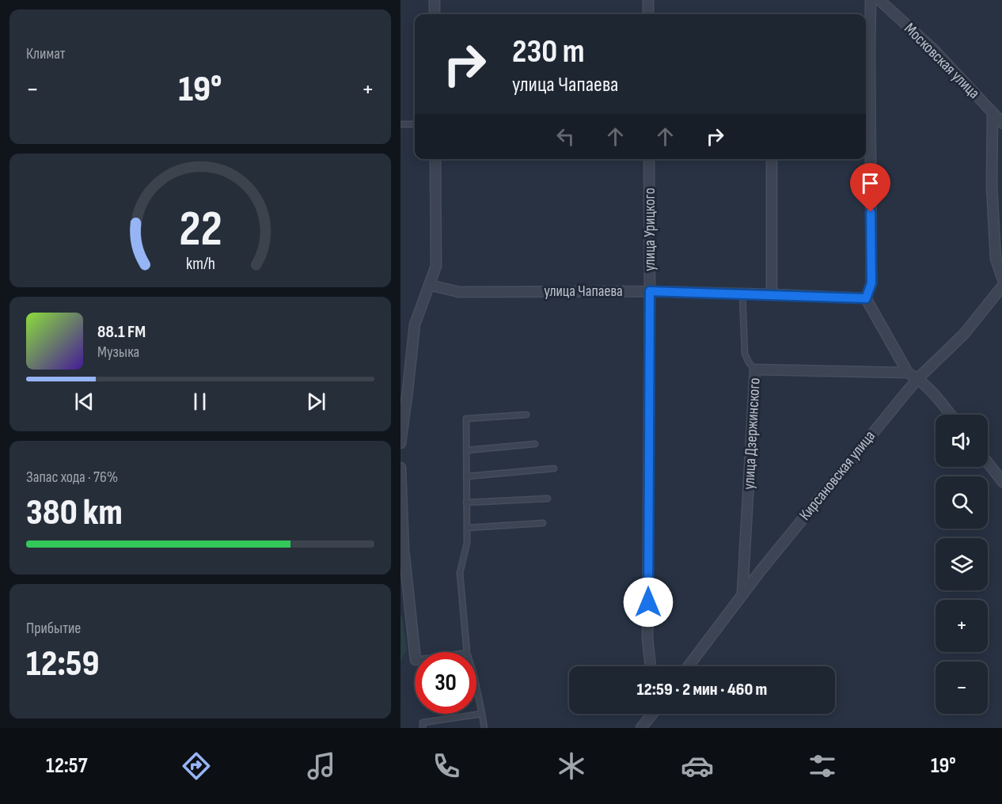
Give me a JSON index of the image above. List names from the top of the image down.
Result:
{
  "streets": {
    "street": [
      "Московская улица",
      "улица Урицкого",
      "улица Чапаева",
      "улица Дзержинского",
      "Кирсановская улица"
    ]
  },
  "crossings": [
    ["улица Урицкого", "улица Чапаева"],
    ["улица Дзержинского", "Кирсановская улица"]
  ],
  "page": {
    "tile": [
      "Климат",
      ["Запас хода · 76%", "380 km"],
      ["Прибытие", "12:59"]
    ],
    "turn": ["230 m", "улица Чапаева"],
    "heat": ["−", "19°", "+"],
    "song": ["88.1 FM", "Музыка"],
    "map_buttons": ["+", "−"],
    "limit": "30",
    "trip": "12:59 · 2 мин · 460 m",
    "tabs": ["12:57", "19°"],
    "gauge": ["22", "km/h"]
  }
}
